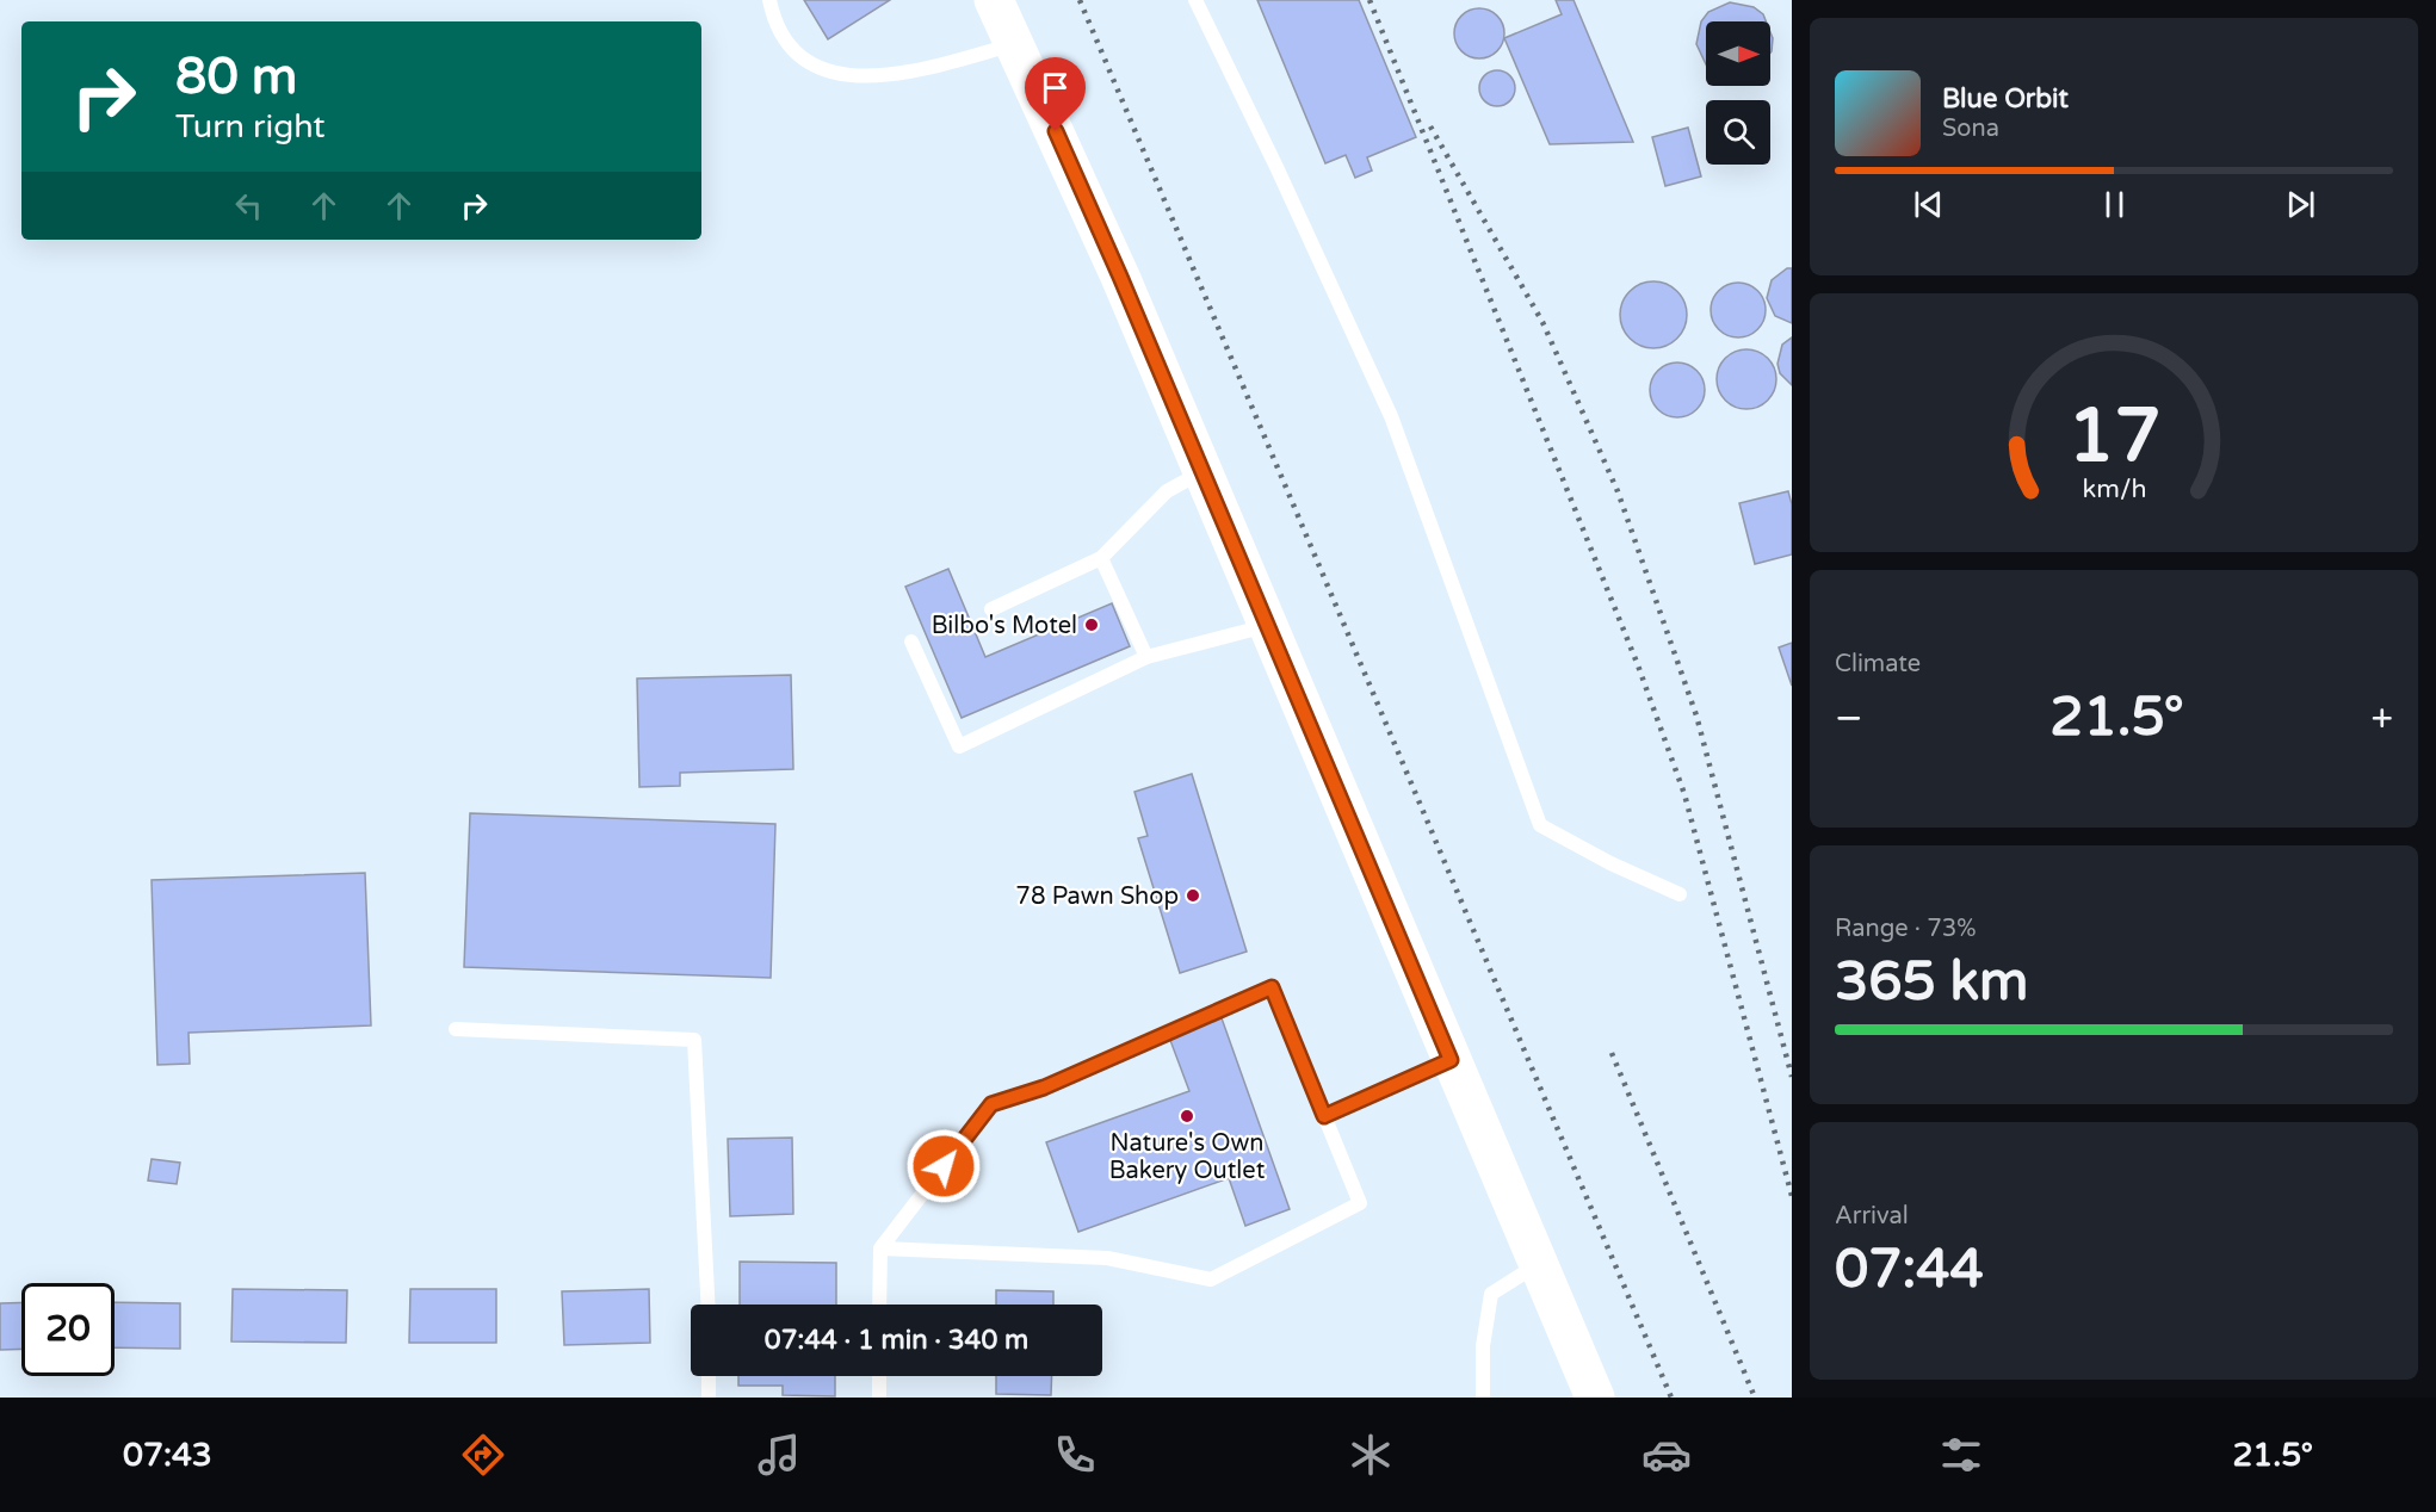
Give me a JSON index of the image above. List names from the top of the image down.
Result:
{
  "places": ["Bilbo's Motel", "78 Pawn Shop", "Nature's Own Bakery Outlet"],
  "north": "right",
  "page": {
    "turn": ["80 m", "Turn right"],
    "song": ["Blue Orbit", "Sona"],
    "tile": [
      "Climate",
      ["Range · 73%", "365 km"],
      ["Arrival", "07:44"]
    ],
    "heat": ["−", "21.5°", "+"],
    "limit": "20",
    "trip": "07:44 · 1 min · 340 m",
    "tabs": ["07:43", "21.5°"],
    "gauge": ["17", "km/h"]
  }
}
